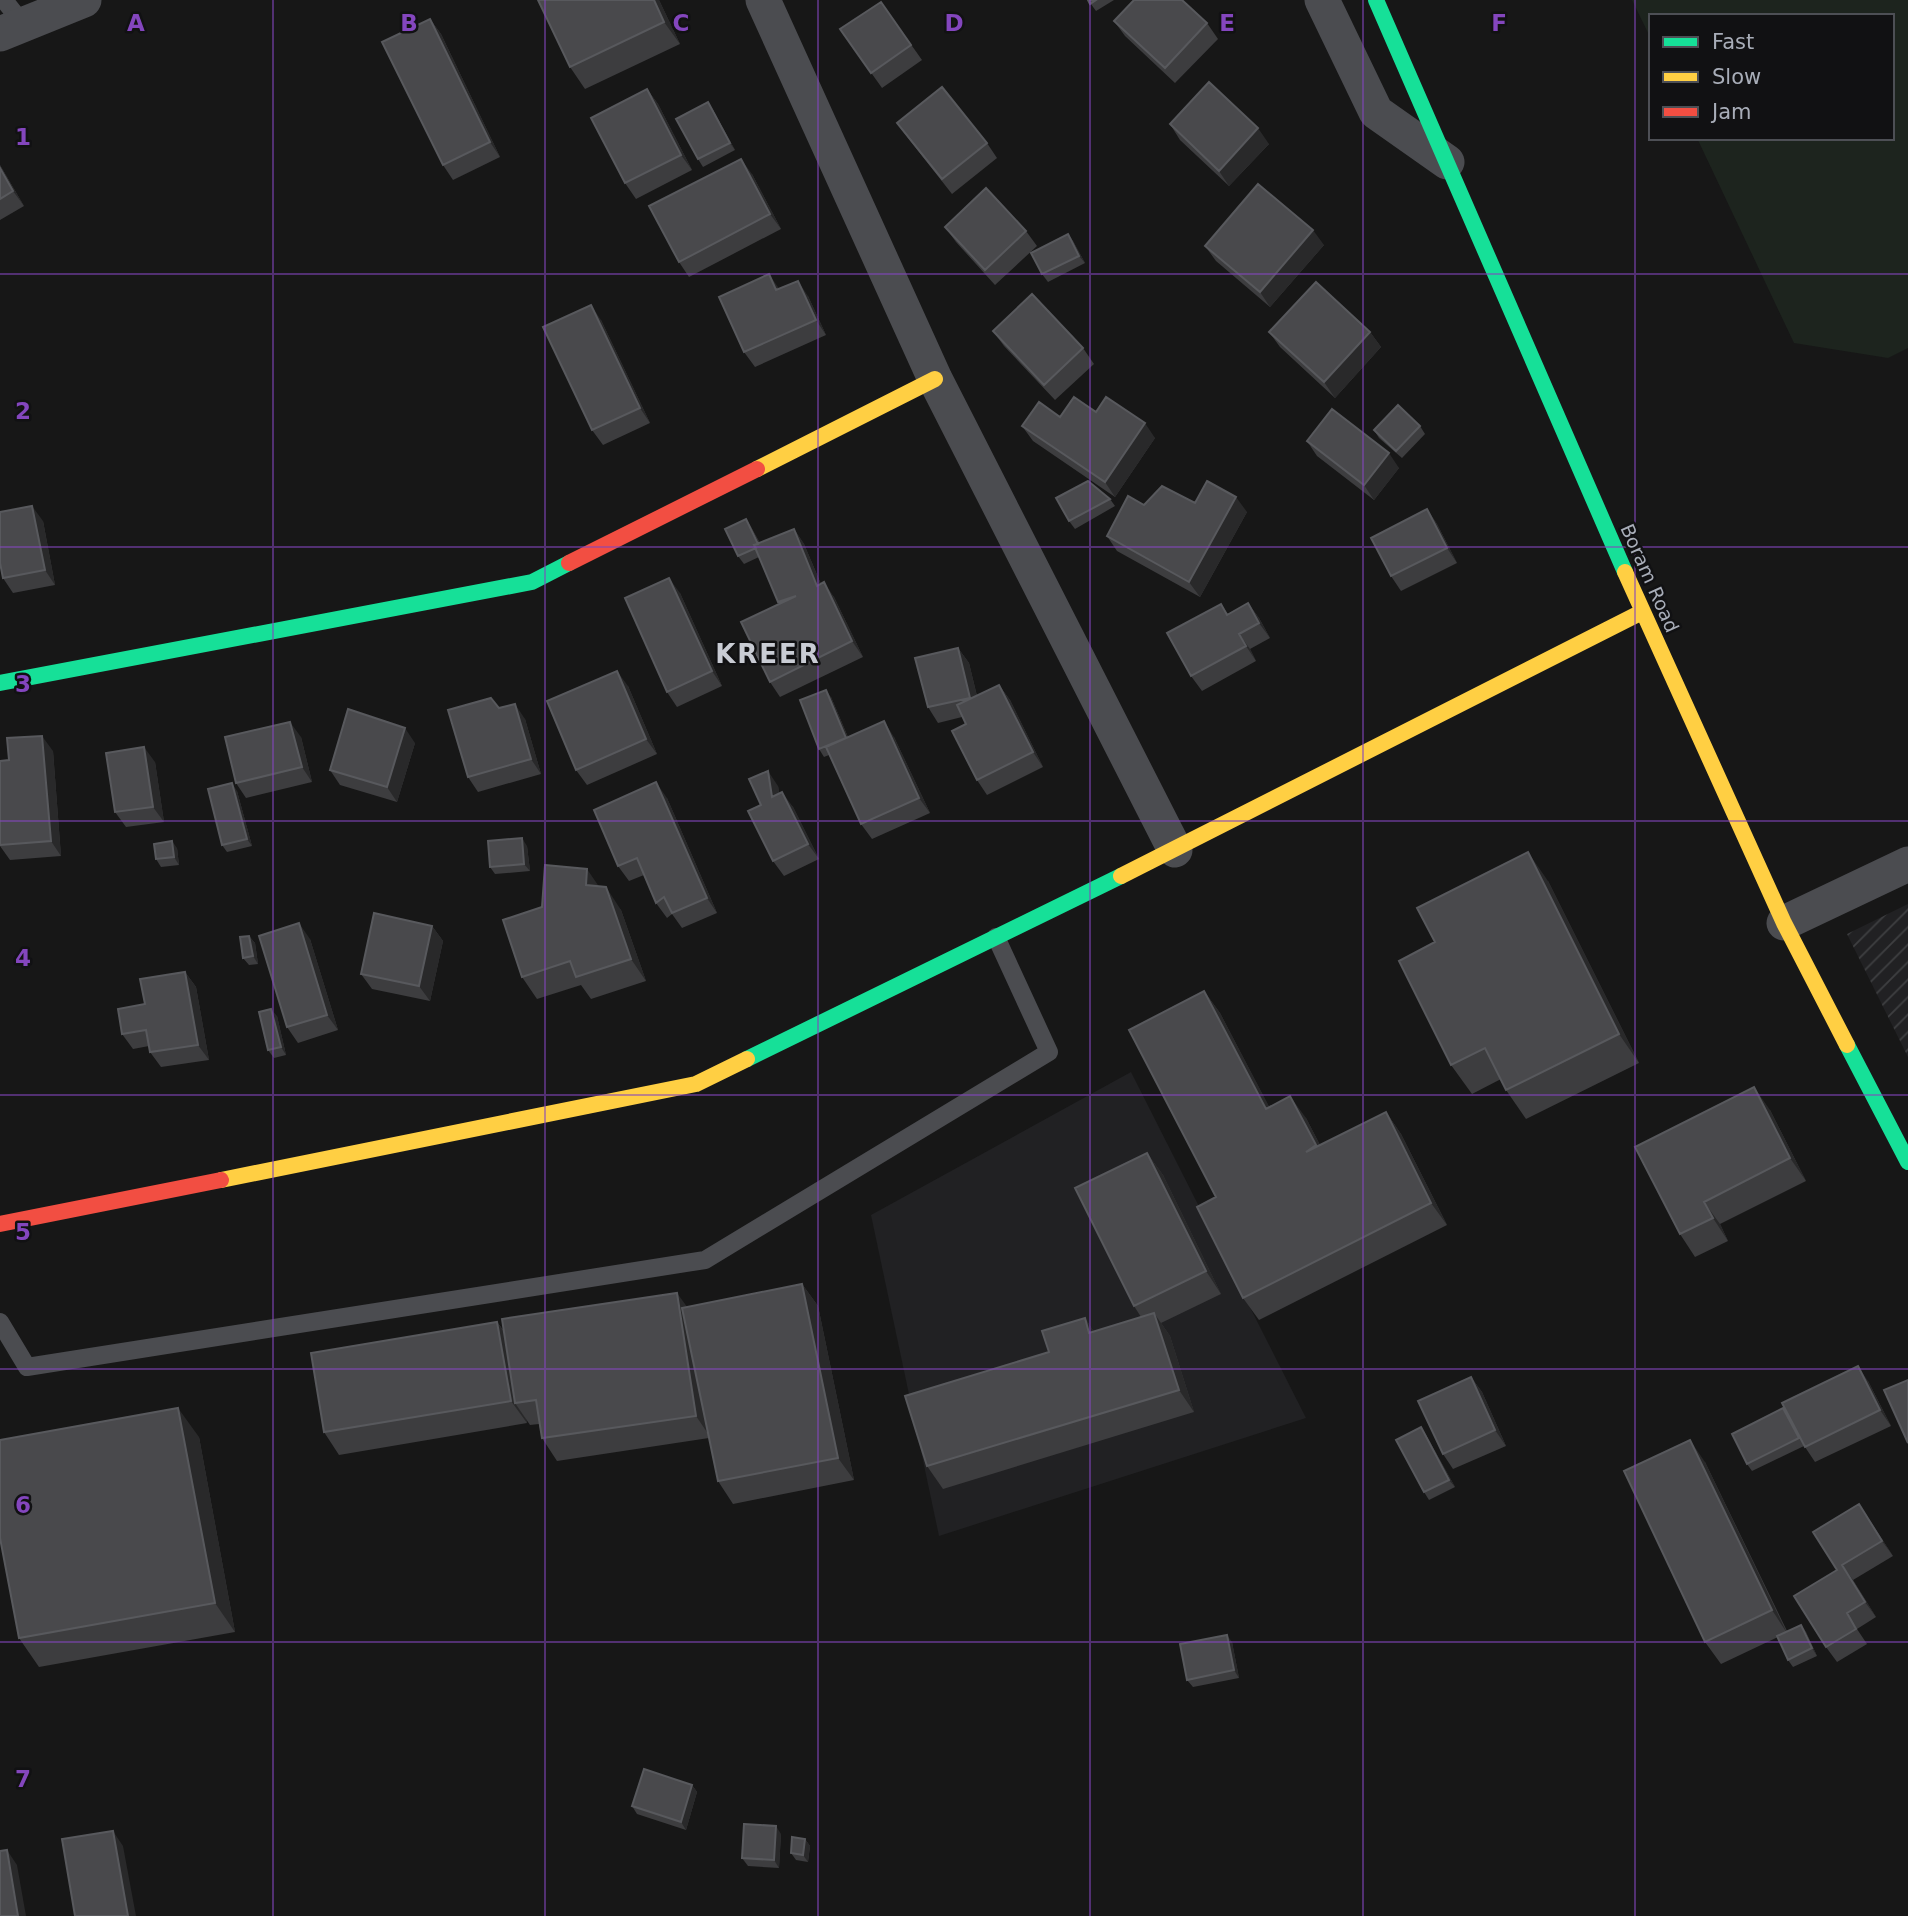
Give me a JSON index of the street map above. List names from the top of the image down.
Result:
{
  "streets": {
    "street": ["Boram Road"]
  },
  "districts": ["KREER"],
  "legend": ["Fast", "Slow", "Jam"],
  "grid": {
    "columns": [
      "A",
      "B",
      "C",
      "D",
      "E",
      "F"
    ],
    "rows": [
      "1",
      "2",
      "3",
      "4",
      "5",
      "6",
      "7"
    ]
  }
}
